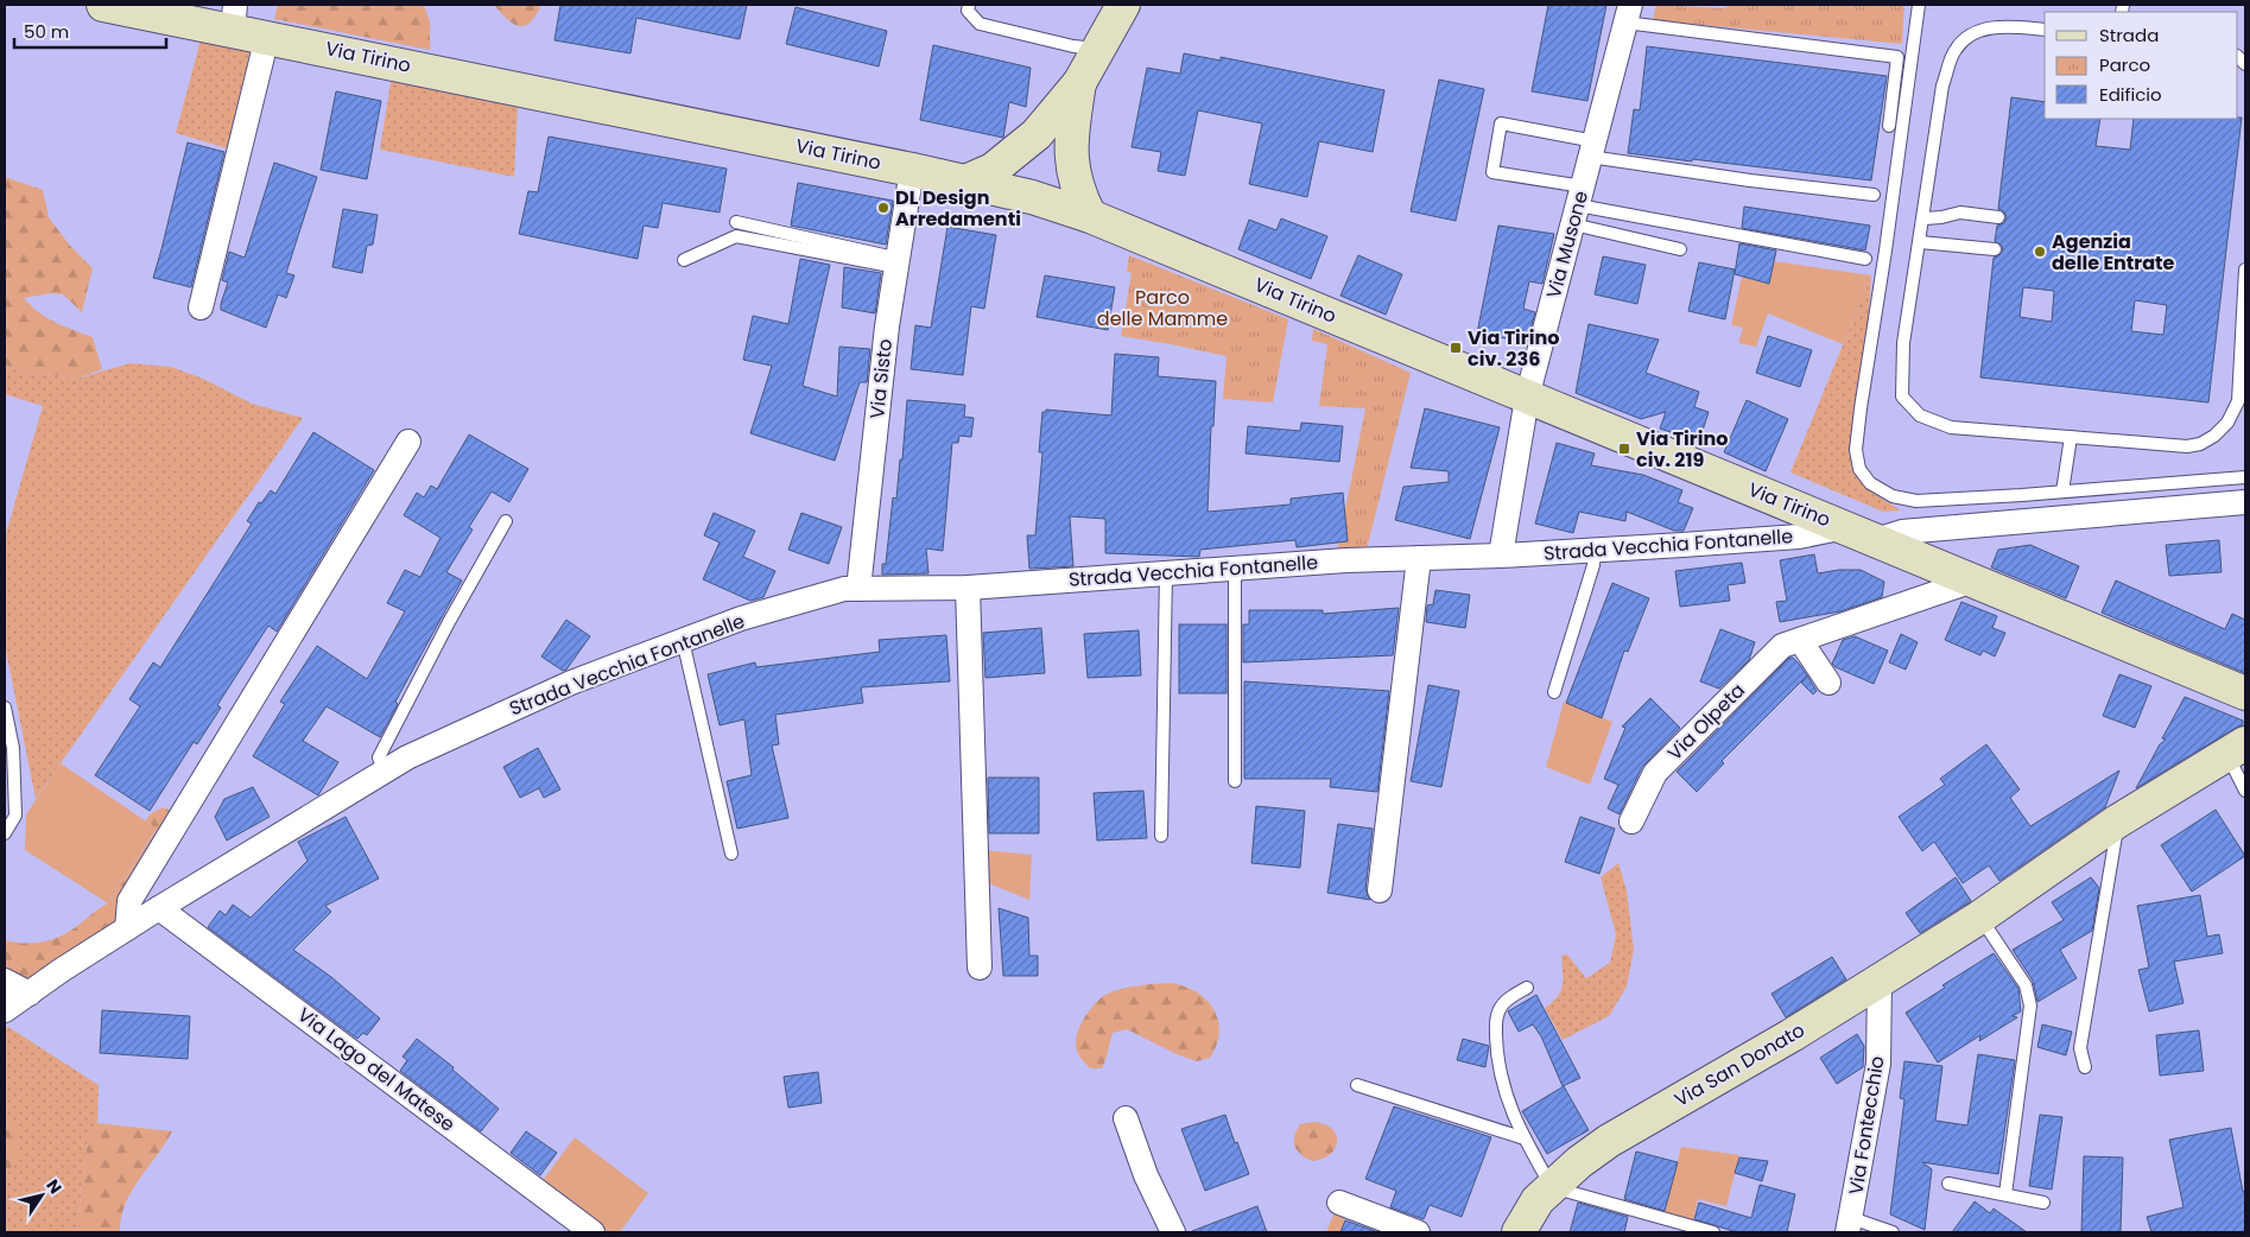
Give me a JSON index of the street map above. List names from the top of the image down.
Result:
{
  "streets": {
    "street": [
      "Via Tirino",
      "Via Musone",
      "Via Sisto",
      "Strada Vecchia Fontanelle",
      "Via Olpeta",
      "Via San Donato",
      "Via Lago del Matese",
      "Via Fontecchio"
    ]
  },
  "crossings": [
    ["Via Tirino", "Via Musone"],
    ["Via Tirino", "Via Sisto"],
    ["Via Tirino", "Strada Vecchia Fontanelle"],
    ["Via Tirino", "Via Olpeta"],
    ["Via Musone", "Strada Vecchia Fontanelle"],
    ["Via Sisto", "Strada Vecchia Fontanelle"],
    ["Strada Vecchia Fontanelle", "Via Lago del Matese"],
    ["Via San Donato", "Via Fontecchio"]
  ],
  "parks": ["Parco delle Mamme"],
  "places": {
    "other": ["DL Design Arredamenti", "Agenzia delle Entrate"],
    "transit": ["Via Tirino civ. 236", "Via Tirino civ. 219"]
  },
  "legend": ["Strada", "Parco", "Edificio"],
  "scale_bar": "50 m",
  "north": "top right"
}
